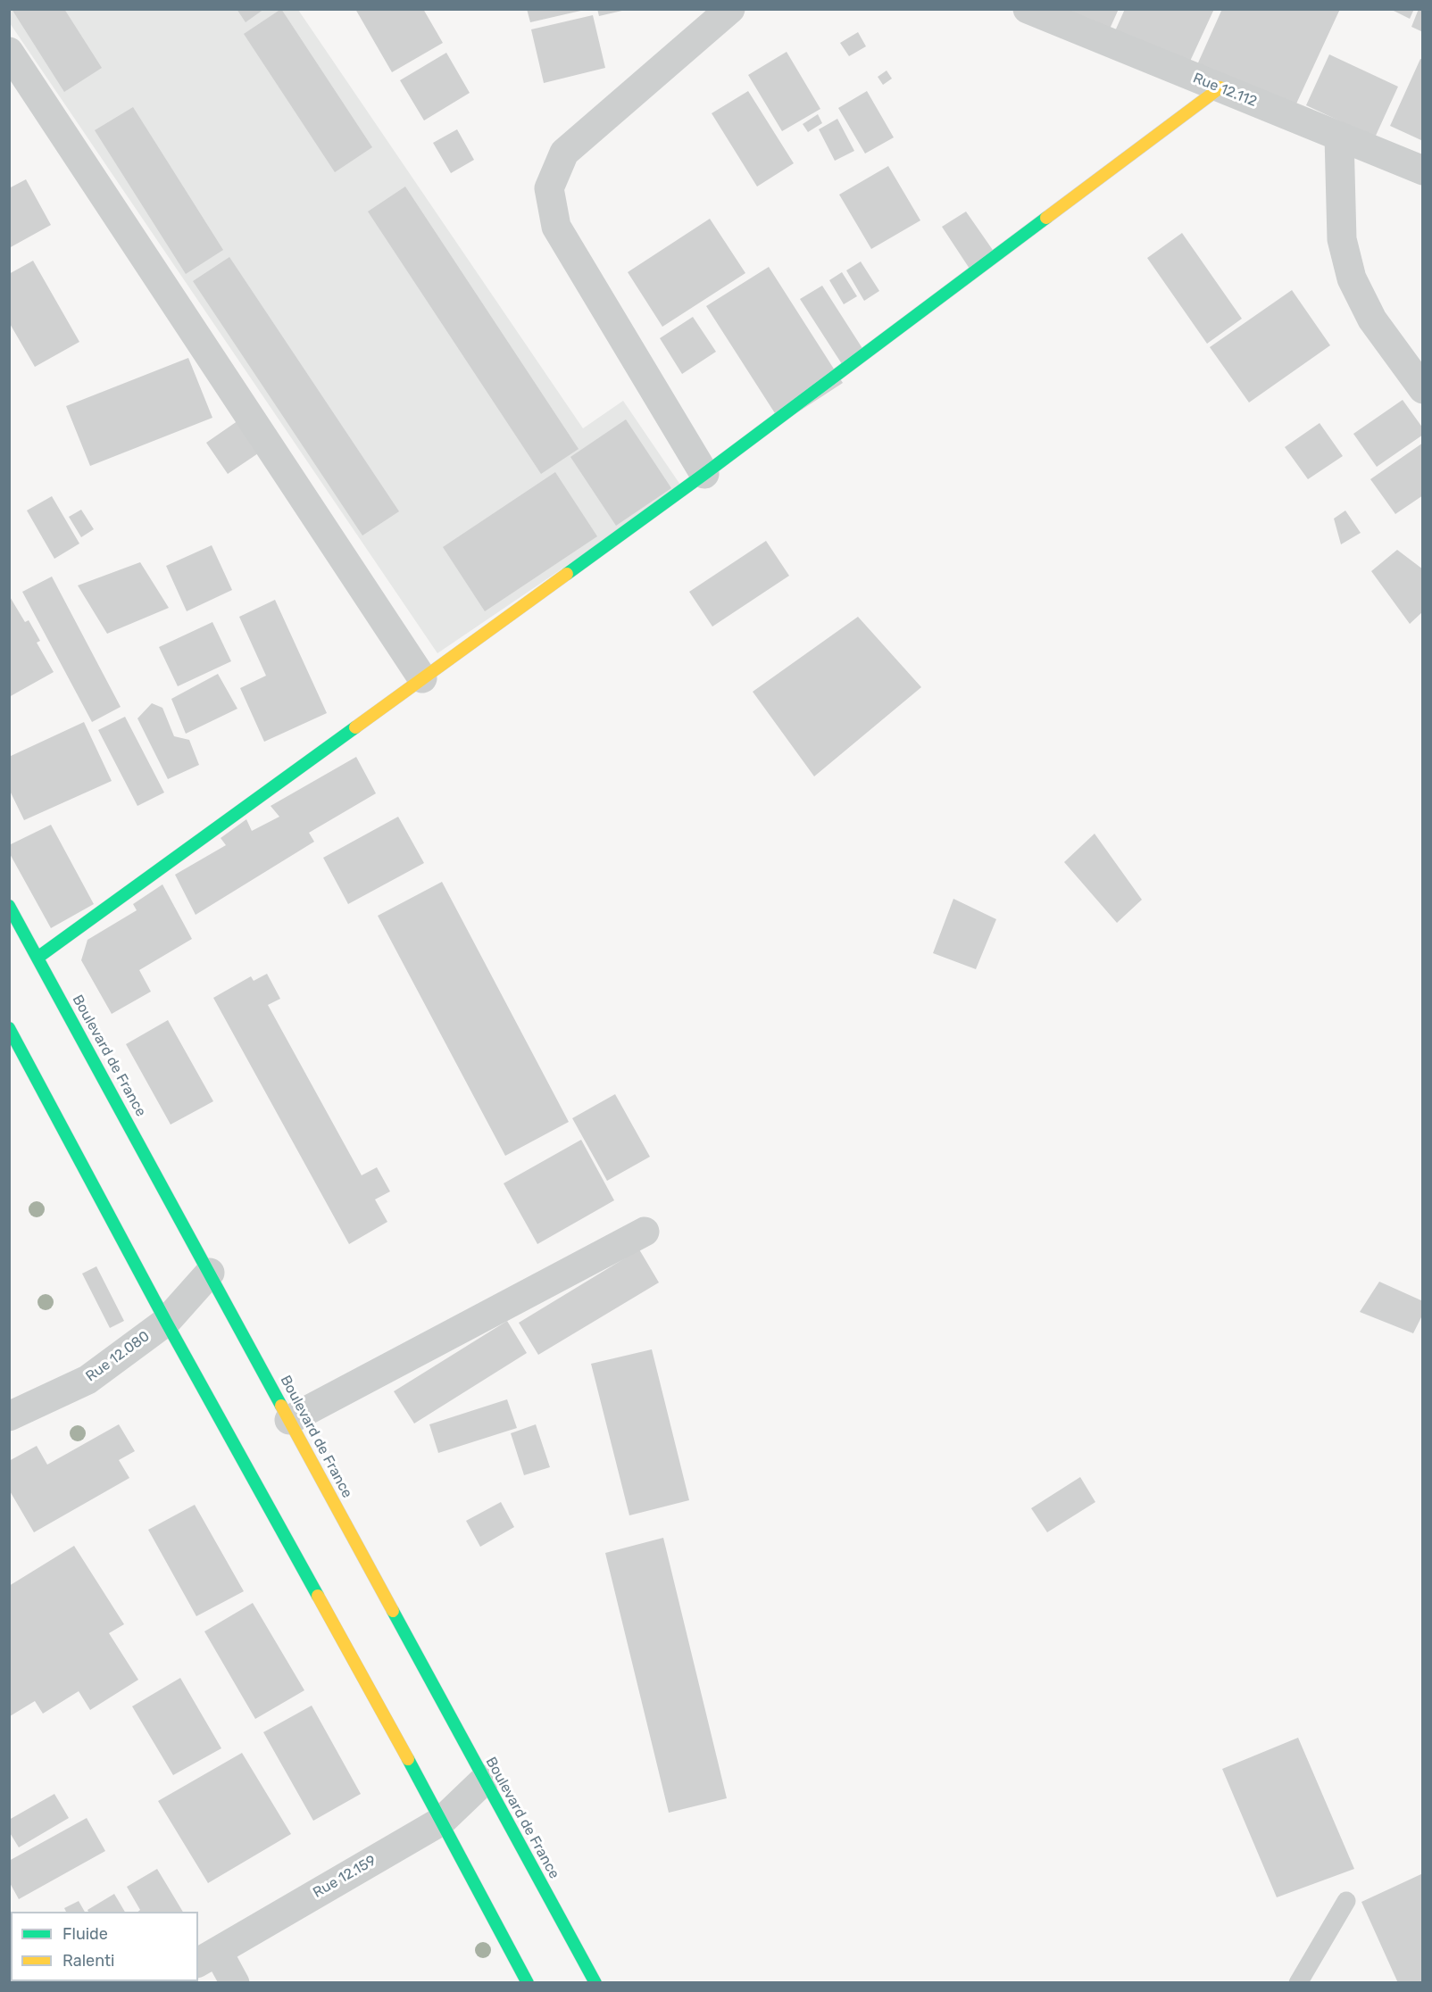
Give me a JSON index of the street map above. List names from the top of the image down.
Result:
{
  "streets": {
    "street": [
      "Rue 12.112",
      "Boulevard de France",
      "Rue 12.080",
      "Rue 12.159"
    ]
  },
  "crossings": [
    ["Boulevard de France", "Rue 12.080"],
    ["Boulevard de France", "Rue 12.159"]
  ],
  "legend": ["Fluide", "Ralenti"]
}
